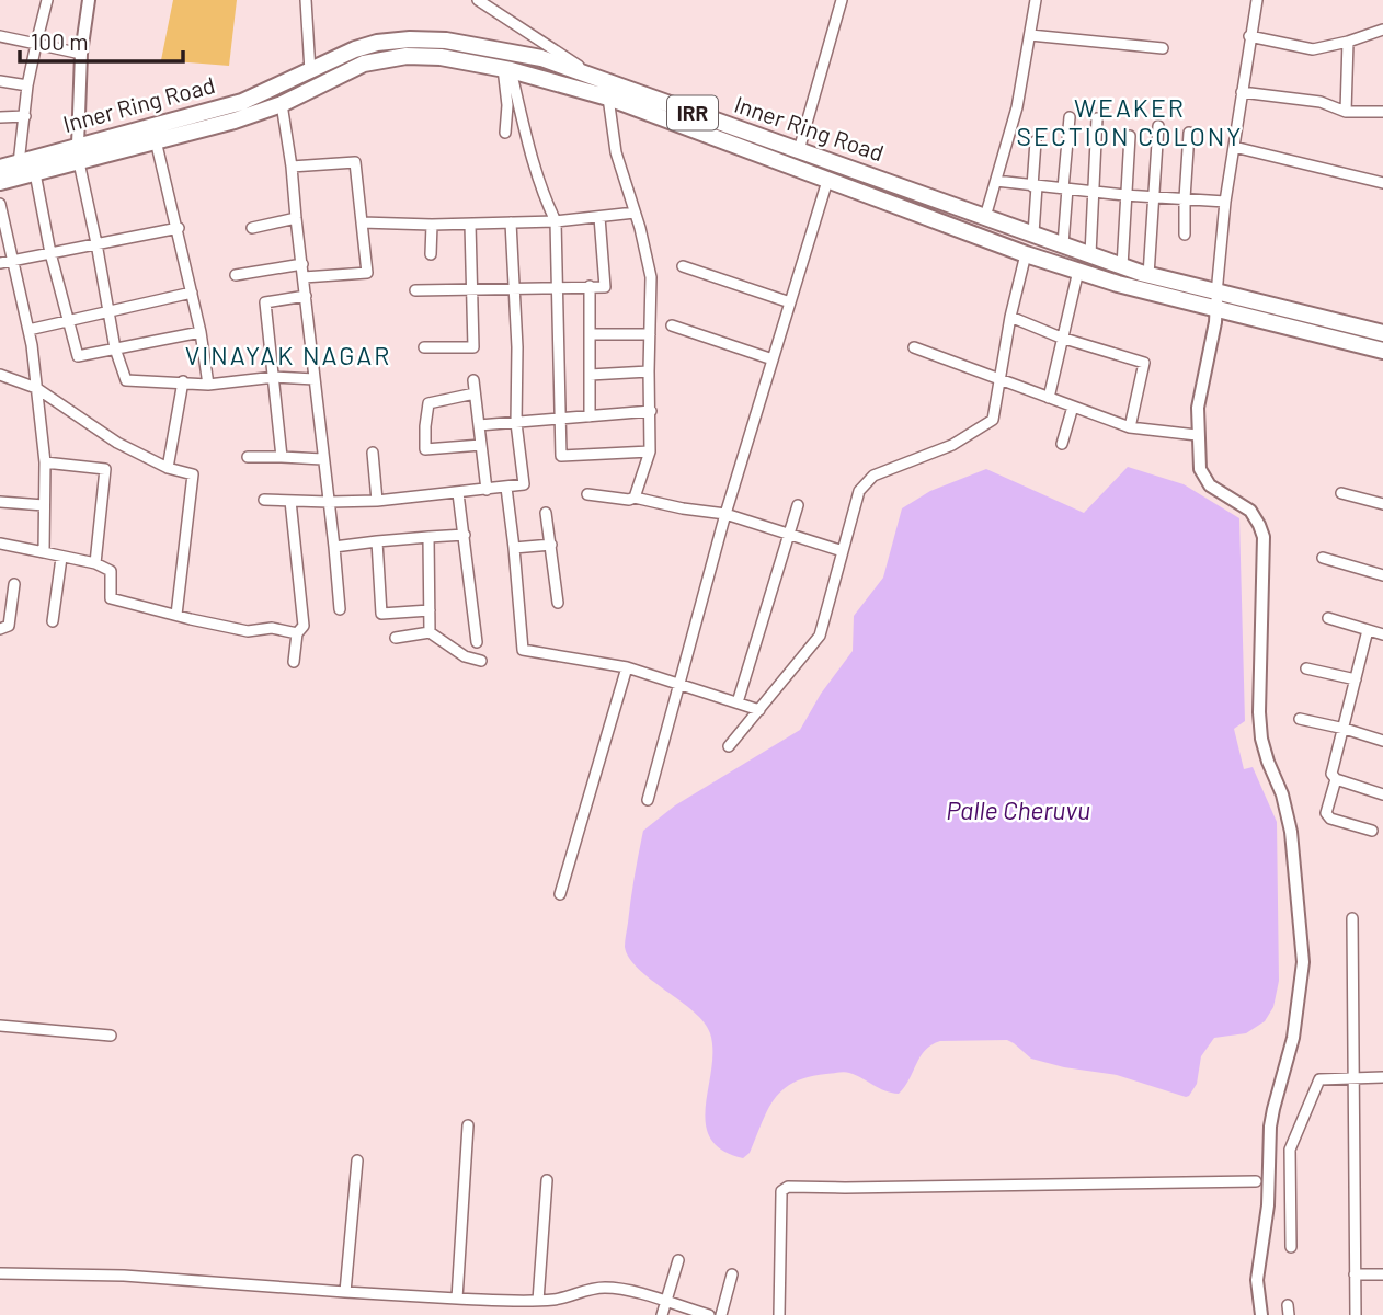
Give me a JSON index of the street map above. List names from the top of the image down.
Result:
{
  "streets": {
    "highway": ["Inner Ring Road", "IRR"]
  },
  "districts": ["WEAKER SECTION COLONY", "VINAYAK NAGAR"],
  "water": ["Palle Cheruvu"],
  "scale_bar": "100 m"
}
